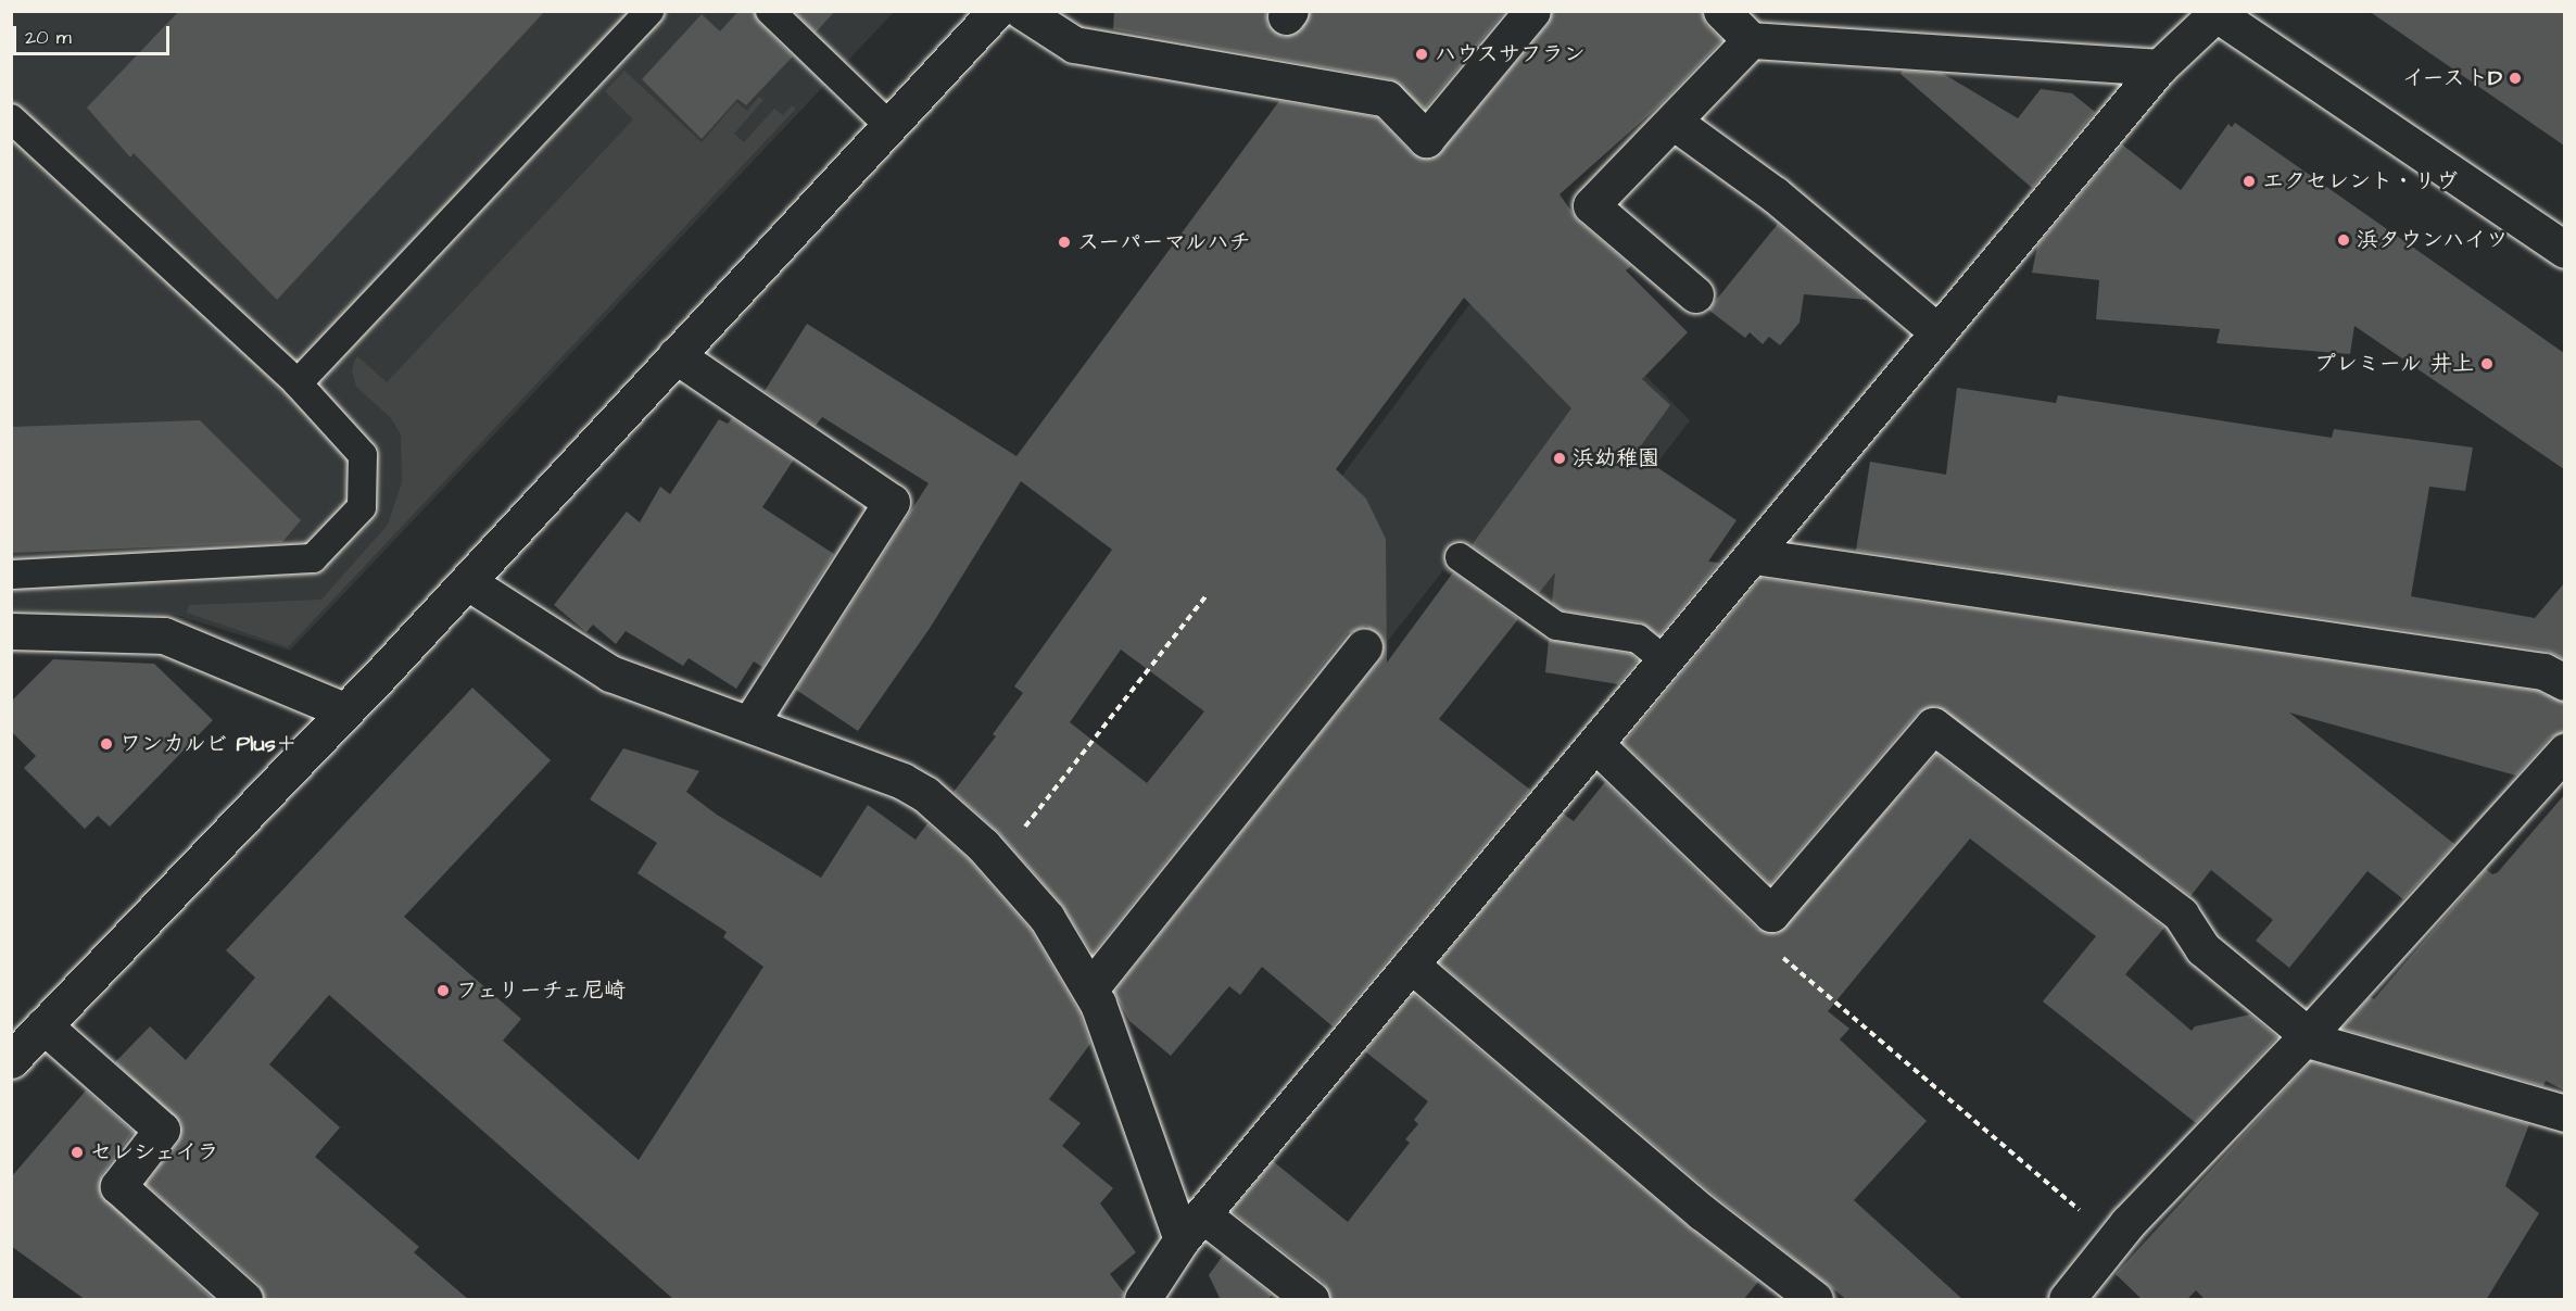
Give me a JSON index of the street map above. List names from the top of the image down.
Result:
{
  "places": [
    "ハウスサフラン",
    "イーストD",
    "エクセレント・リヴ",
    "浜タウンハイツ",
    "スーパーマルハチ",
    "プレミール 井上",
    "浜幼稚園",
    "ワンカルビ Plus＋",
    "フェリーチェ尼崎",
    "セレシェイラ"
  ],
  "scale_bar": "20 m"
}
